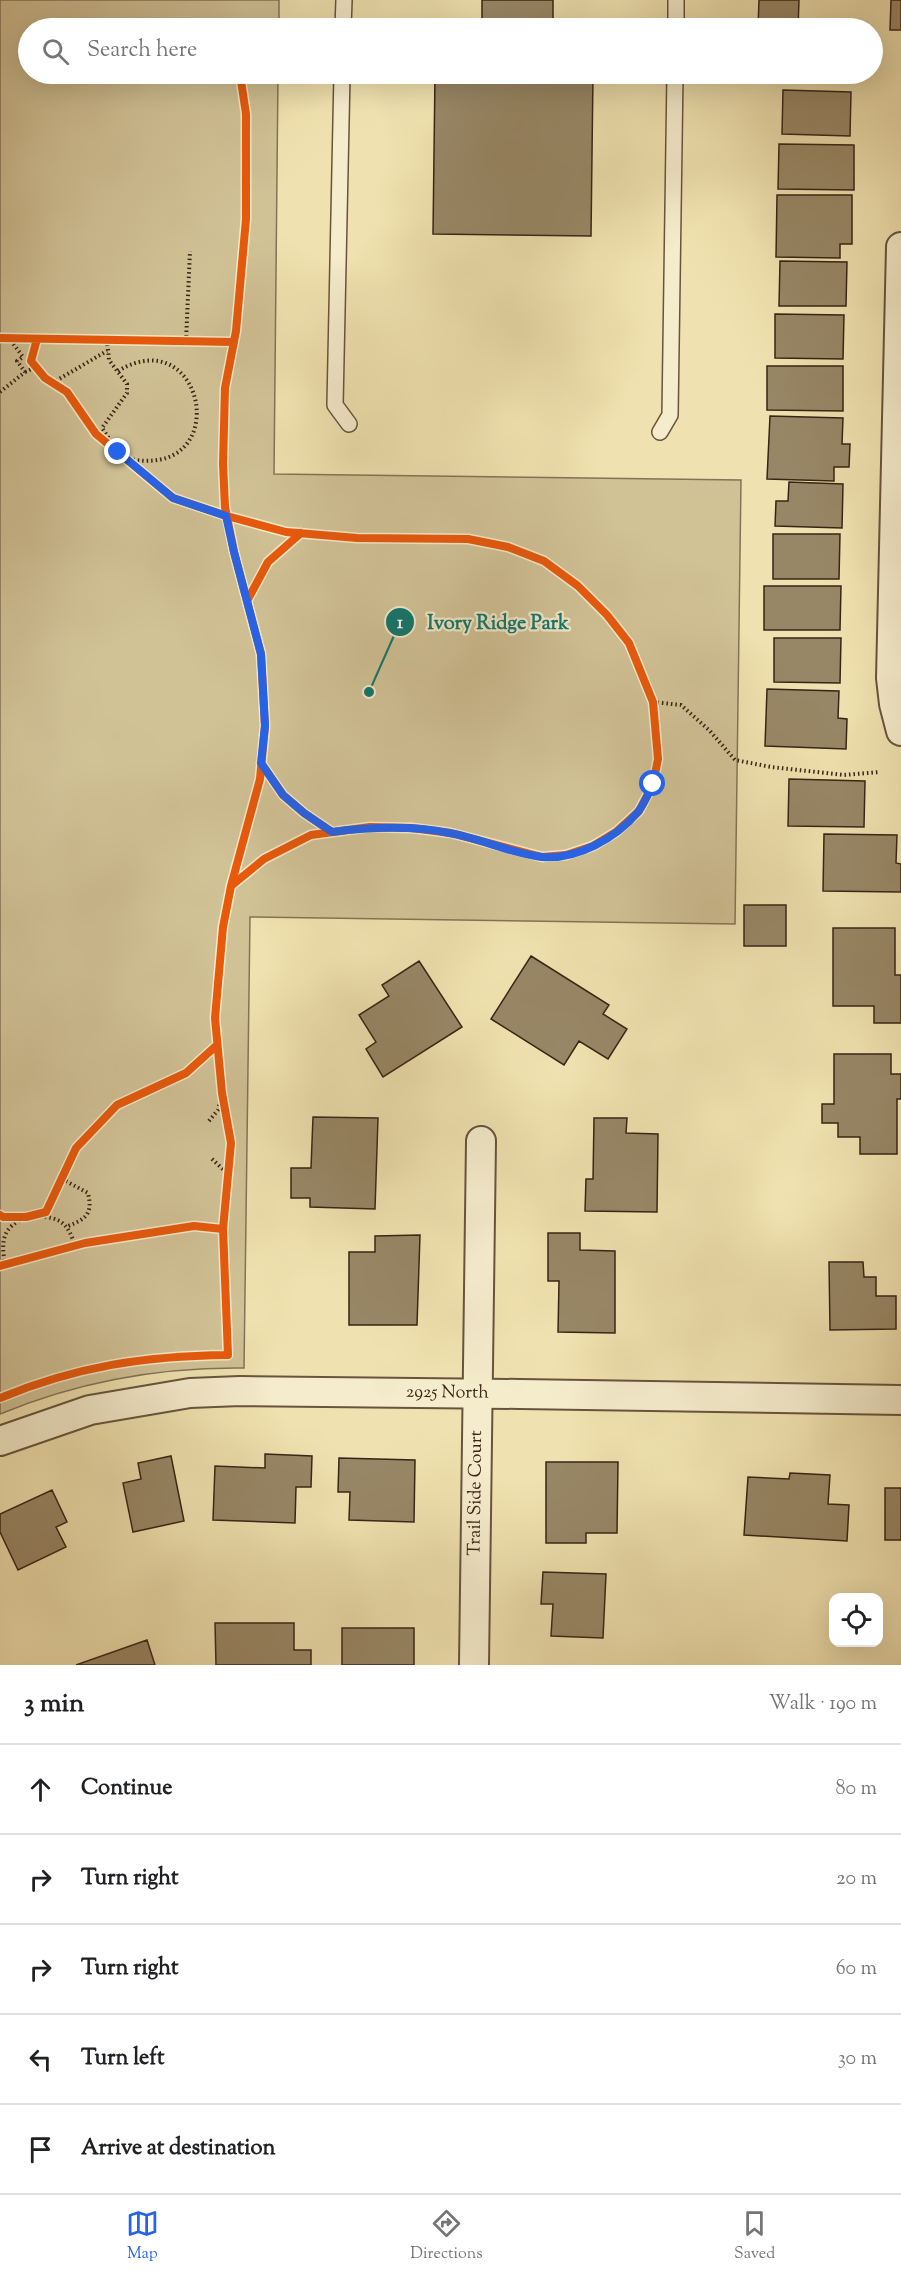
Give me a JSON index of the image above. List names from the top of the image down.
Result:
{
  "streets": {
    "street": ["2925 North", "Trail Side Court"]
  },
  "crossings": [
    ["2925 North", "Trail Side Court"]
  ],
  "places": ["Ivory Ridge Park"],
  "page": {
    "search": "Search here",
    "heading": ["3 min", "Walk · 190 m"],
    "list": [
      ["Continue", "80 m"],
      ["Turn right", "20 m"],
      ["Turn right", "60 m"],
      ["Turn left", "30 m"],
      "Arrive at destination"
    ],
    "nav": ["Map", "Directions", "Saved"]
  }
}
